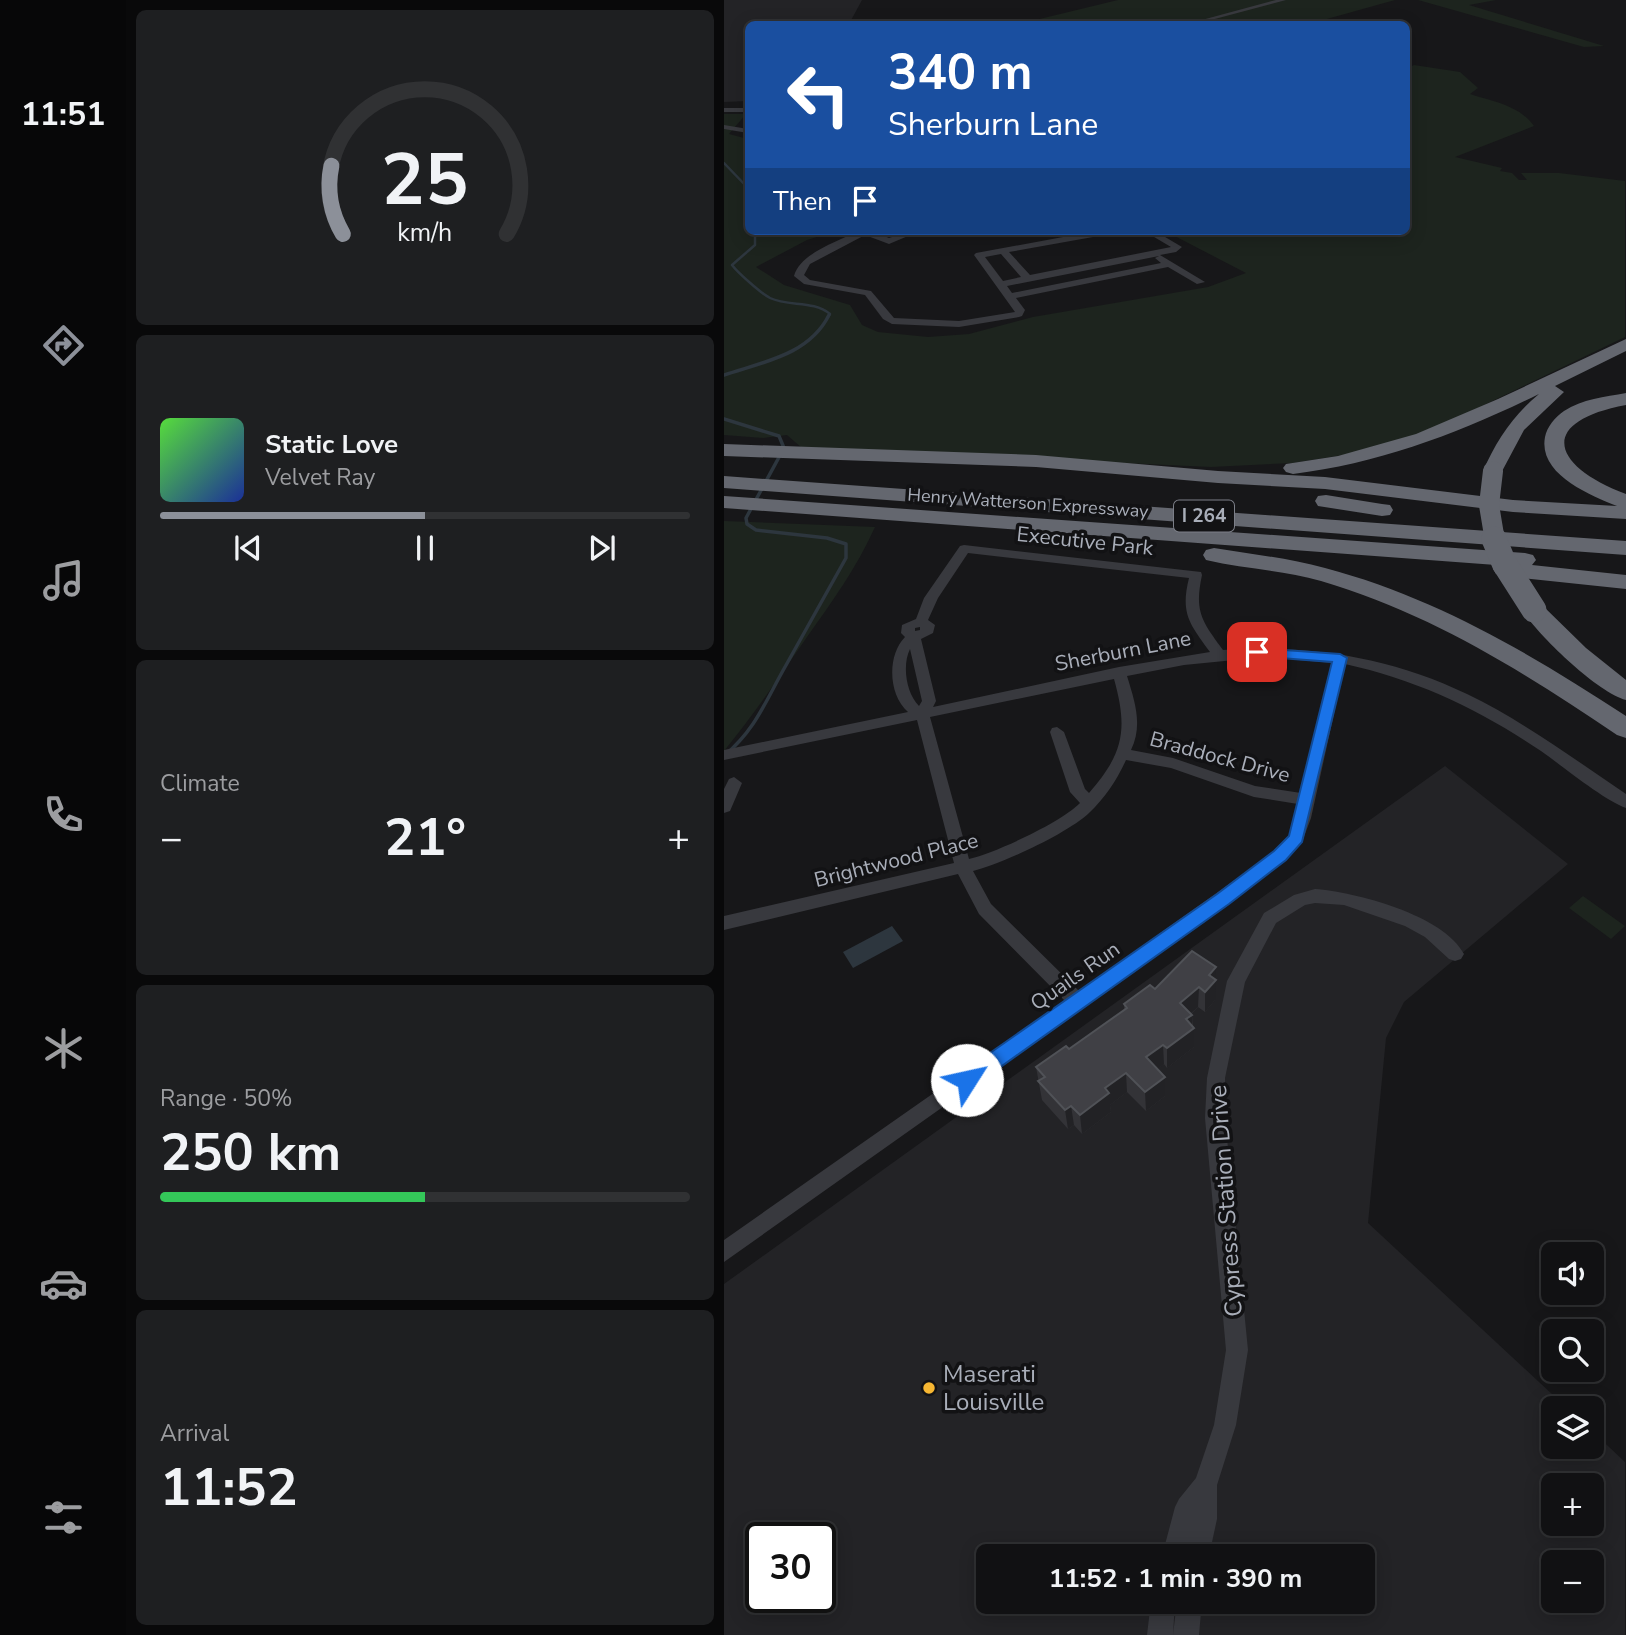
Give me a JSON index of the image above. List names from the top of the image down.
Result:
{
  "streets": {
    "highway": ["Henry Watterson Expressway", "I 264"],
    "street": [
      "Executive Park",
      "Sherburn Lane",
      "Braddock Drive",
      "Brightwood Place",
      "Quails Run",
      "Cypress Station Drive"
    ]
  },
  "crossings": [
    ["Executive Park", "Sherburn Lane"],
    ["Sherburn Lane", "Brightwood Place"],
    ["Sherburn Lane", "Quails Run"],
    ["Braddock Drive", "Brightwood Place"],
    ["Braddock Drive", "Quails Run"]
  ],
  "places": ["Maserati Louisville"],
  "page": {
    "tabs": "11:51",
    "turn": ["340 m", "Sherburn Lane"],
    "then": "Then",
    "song": ["Static Love", "Velvet Ray"],
    "tile": [
      "Climate",
      ["Range · 50%", "250 km"],
      ["Arrival", "11:52"]
    ],
    "heat": ["−", "21°", "+"],
    "map_buttons": ["+", "−"],
    "limit": "30",
    "trip": "11:52 · 1 min · 390 m",
    "gauge": ["25", "km/h"]
  }
}
